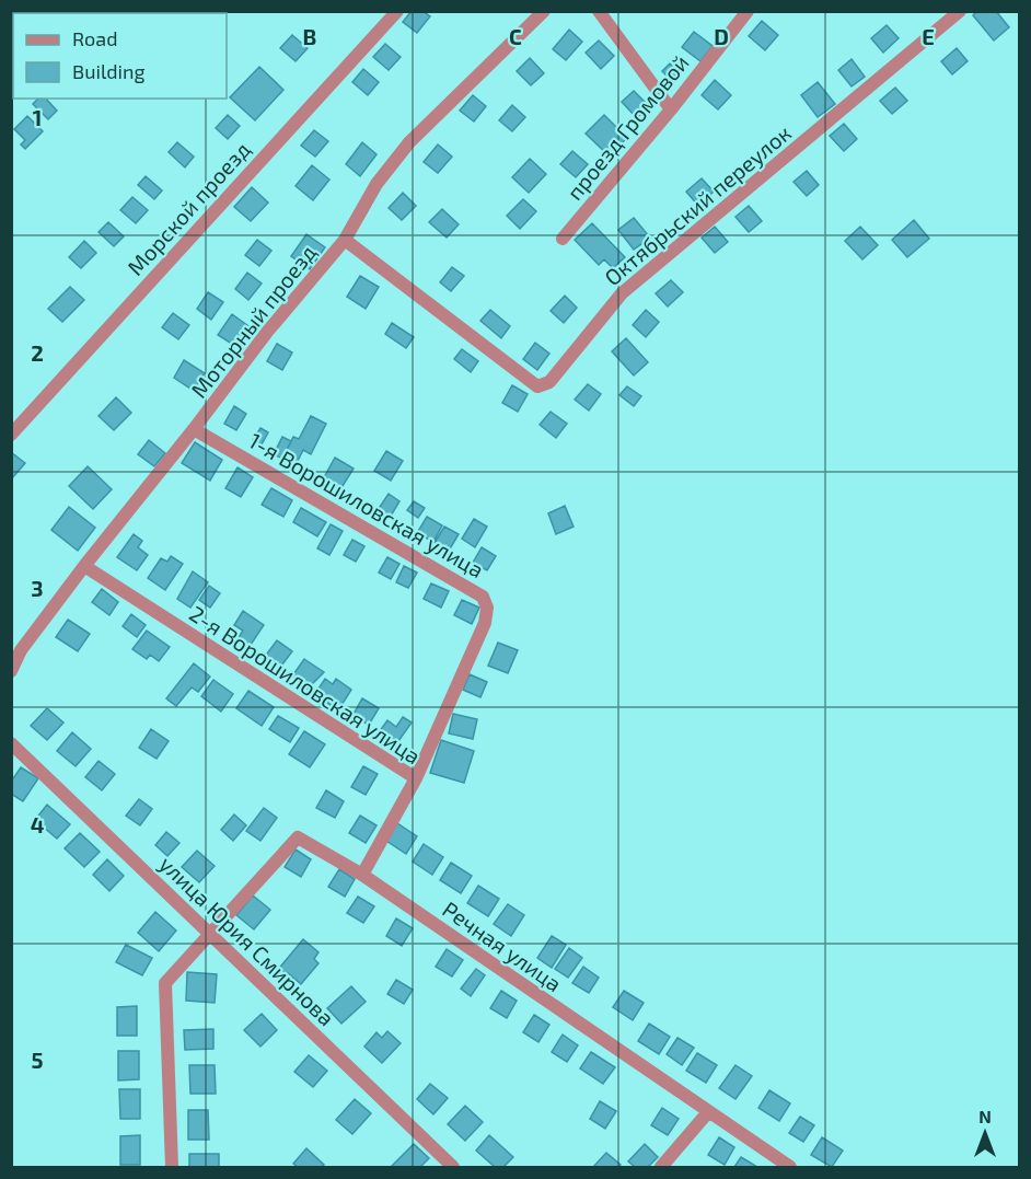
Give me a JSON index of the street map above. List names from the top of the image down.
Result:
{
  "streets": {
    "street": [
      "проезд Громовой",
      "Октябрьский переулок",
      "Морской проезд",
      "Моторный проезд",
      "1-я Ворошиловская улица",
      "2-я Ворошиловская улица",
      "улица Юрия Смирнова",
      "Речная улица"
    ]
  },
  "crossings": [
    ["Октябрьский переулок", "Моторный проезд"],
    ["Моторный проезд", "1-я Ворошиловская улица"],
    ["Моторный проезд", "2-я Ворошиловская улица"],
    ["1-я Ворошиловская улица", "2-я Ворошиловская улица"],
    ["2-я Ворошиловская улица", "Речная улица"],
    ["улица Юрия Смирнова", "Речная улица"]
  ],
  "legend": ["Road", "Building"],
  "north": "top",
  "grid": {
    "columns": [
      "B",
      "C",
      "D",
      "E"
    ],
    "rows": [
      "1",
      "2",
      "3",
      "4",
      "5"
    ]
  }
}
